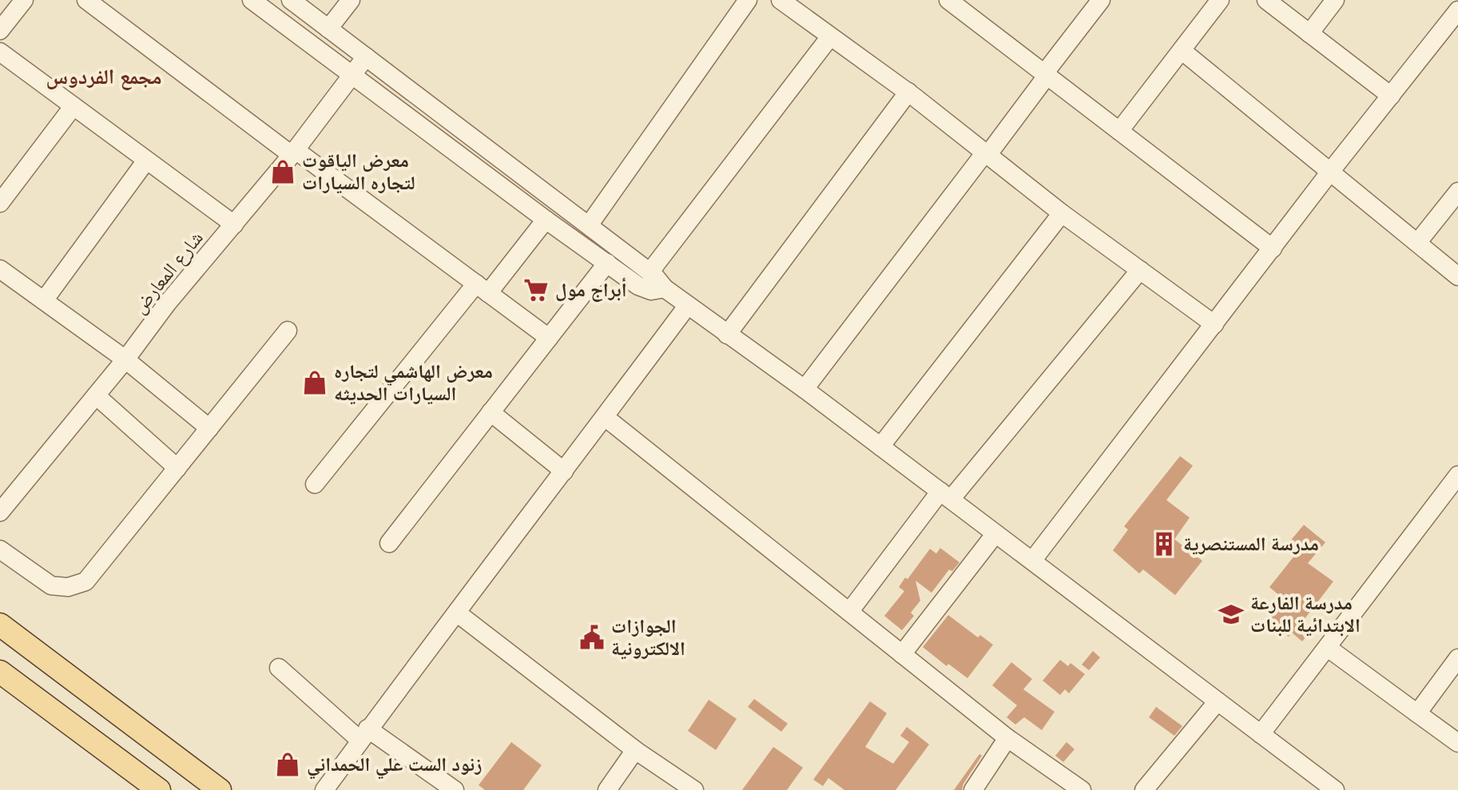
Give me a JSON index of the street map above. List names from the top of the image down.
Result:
{
  "streets": {
    "street": ["شارع المعارض"]
  },
  "districts": ["مجمع الفردوس"],
  "places": {
    "shop": ["معرض الياقوت لتجاره السيارات", "معرض الهاشمي لتجاره السيارات الحديثه", "زنود الست علي الحمداني"],
    "supermarket": ["أبراج مول"],
    "building": ["مدرسة المستنصرية"],
    "school or university": ["مدرسة الفارعة الابتدائية للبنات"],
    "public building": ["الجوازات الالكترونية"]
  }
}
